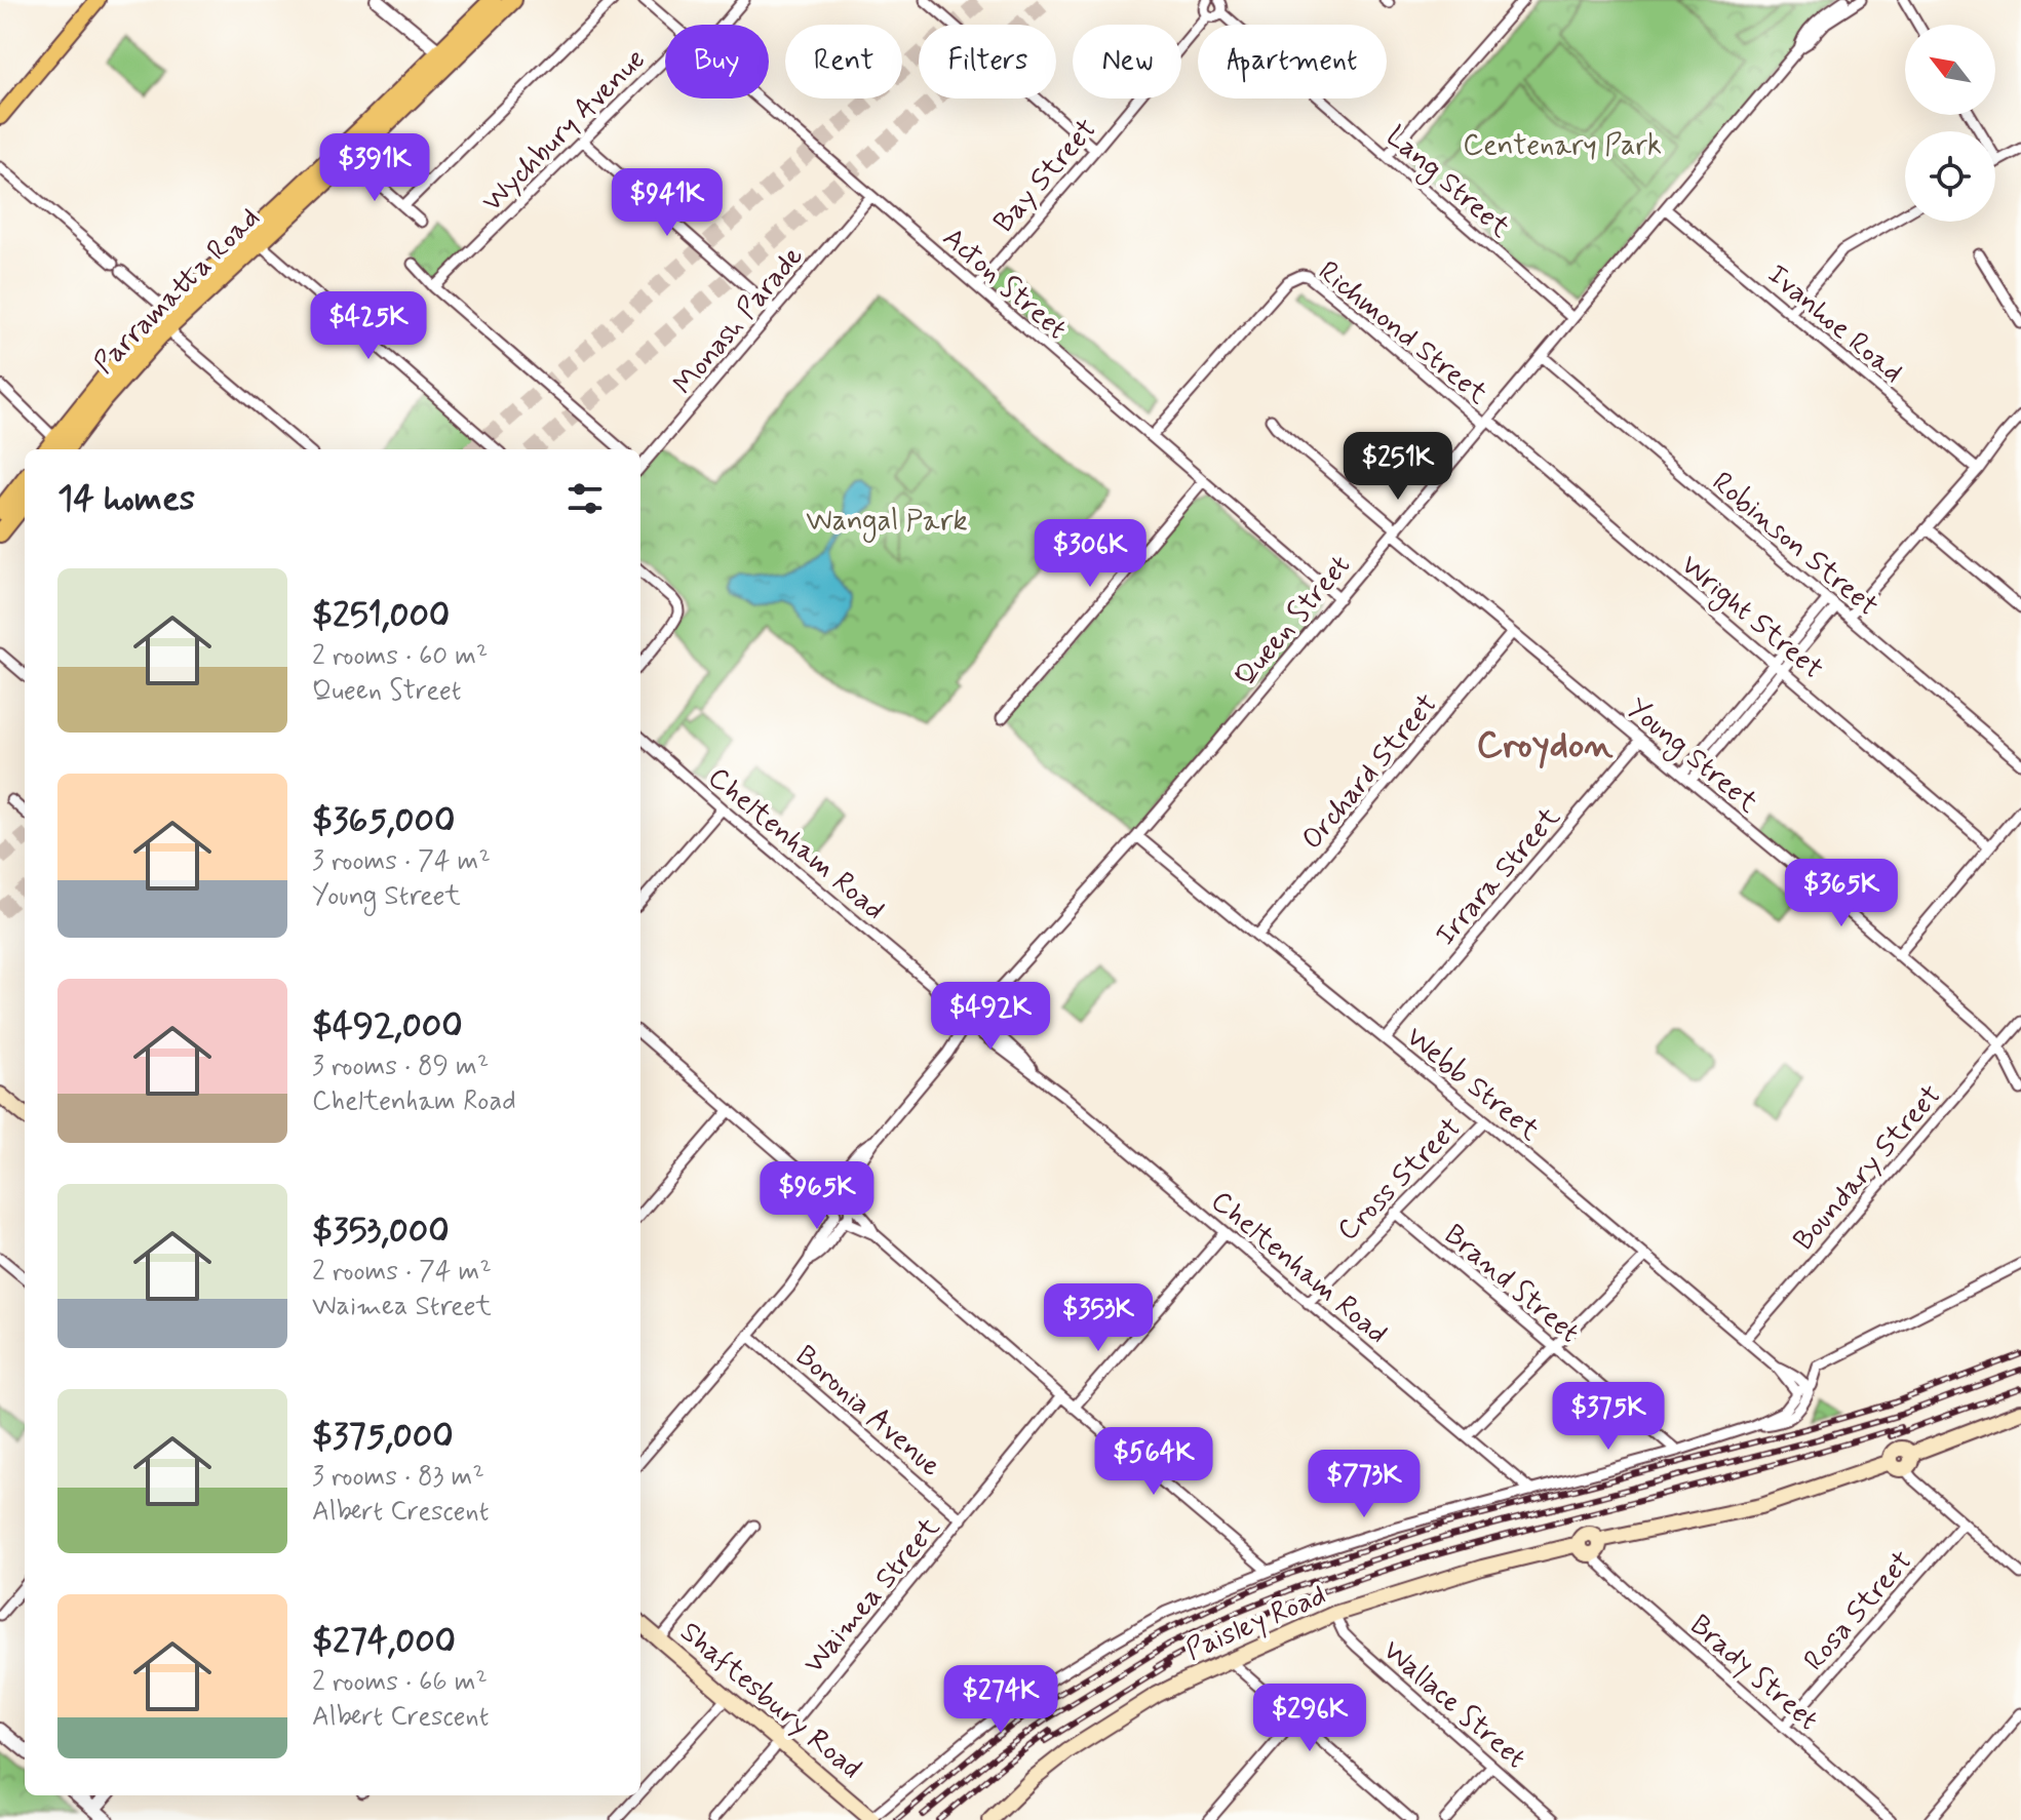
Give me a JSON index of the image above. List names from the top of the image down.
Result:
{
  "streets": {
    "highway": ["Parramatta Road"],
    "main road": ["Paisley Road", "Shaftesbury Road"],
    "street": [
      "Wychbury Avenue",
      "Bay Street",
      "Lang Street",
      "Acton Street",
      "Monash Parade",
      "Ivanhoe Road",
      "Richmond Street",
      "Robinson Street",
      "Wright Street",
      "Queen Street",
      "Young Street",
      "Orchard Street",
      "Cheltenham Road",
      "Irrara Street",
      "Webb Street",
      "Boundary Street",
      "Cross Street",
      "Brand Street",
      "Boronia Avenue",
      "Waimea Street",
      "Rosa Street",
      "Brady Street",
      "Wallace Street"
    ]
  },
  "crossings": [
    ["Bay Street", "Acton Street"],
    ["Lang Street", "Queen Street"],
    ["Acton Street", "Monash Parade"],
    ["Acton Street", "Richmond Street"],
    ["Acton Street", "Queen Street"],
    ["Ivanhoe Road", "Queen Street"],
    ["Richmond Street", "Wright Street"],
    ["Richmond Street", "Queen Street"],
    ["Robinson Street", "Queen Street"],
    ["Wright Street", "Queen Street"],
    ["Queen Street", "Young Street"],
    ["Queen Street", "Cheltenham Road"],
    ["Queen Street", "Webb Street"],
    ["Queen Street", "Boronia Avenue"],
    ["Young Street", "Orchard Street"],
    ["Young Street", "Irrara Street"],
    ["Young Street", "Boundary Street"],
    ["Orchard Street", "Webb Street"],
    ["Cheltenham Road", "Cross Street"],
    ["Irrara Street", "Webb Street"],
    ["Webb Street", "Boundary Street"],
    ["Webb Street", "Cross Street"],
    ["Cross Street", "Brand Street"],
    ["Boronia Avenue", "Waimea Street"],
    ["Waimea Street", "Shaftesbury Road"],
    ["Rosa Street", "Brady Street"],
    ["Paisley Road", "Brady Street"],
    ["Paisley Road", "Wallace Street"]
  ],
  "districts": ["Croydon"],
  "parks": ["Centenary Park", "Wangal Park"],
  "north": "top left",
  "page": {
    "chip": [
      "Buy",
      "Rent",
      "Filters",
      "New",
      "Apartment"
    ],
    "price": [
      "$391K",
      "$941K",
      "$425K",
      "$251K",
      "$306K",
      "$365K",
      "$492K",
      "$965K",
      "$353K",
      "$375K",
      "$564K",
      "$773K",
      "$274K",
      "$296K"
    ],
    "heading": "14 homes",
    "list": [
      {
        "name": "$251,000",
        "note": "2 rooms · 60 m² · Queen Street"
      },
      {
        "name": "$365,000",
        "note": "3 rooms · 74 m² · Young Street"
      },
      {
        "name": "$492,000",
        "note": "3 rooms · 89 m² · Cheltenham Road"
      },
      {
        "name": "$353,000",
        "note": "2 rooms · 74 m² · Waimea Street"
      },
      {
        "name": "$375,000",
        "note": "3 rooms · 83 m² · Albert Crescent"
      },
      {
        "name": "$274,000",
        "note": "2 rooms · 66 m² · Albert Crescent"
      }
    ]
  }
}
